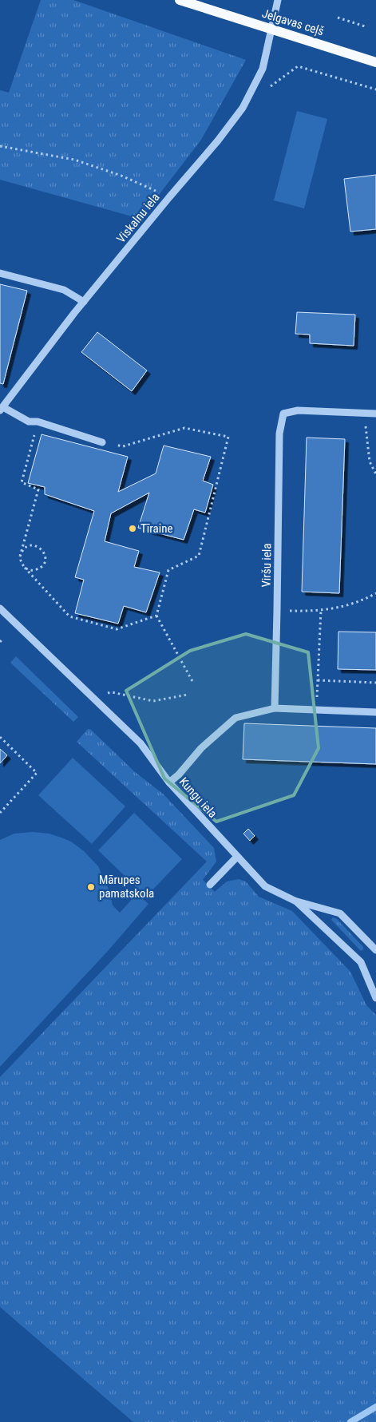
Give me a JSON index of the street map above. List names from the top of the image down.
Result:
{
  "streets": {
    "main road": ["Jelgavas ceļš"],
    "street": ["Viskalnu iela", "Viršu iela", "Kungu iela"]
  },
  "crossings": [
    ["Jelgavas ceļš", "Viskalnu iela"]
  ],
  "places": ["Tīraine", "Mārupes pamatskola"]
}
